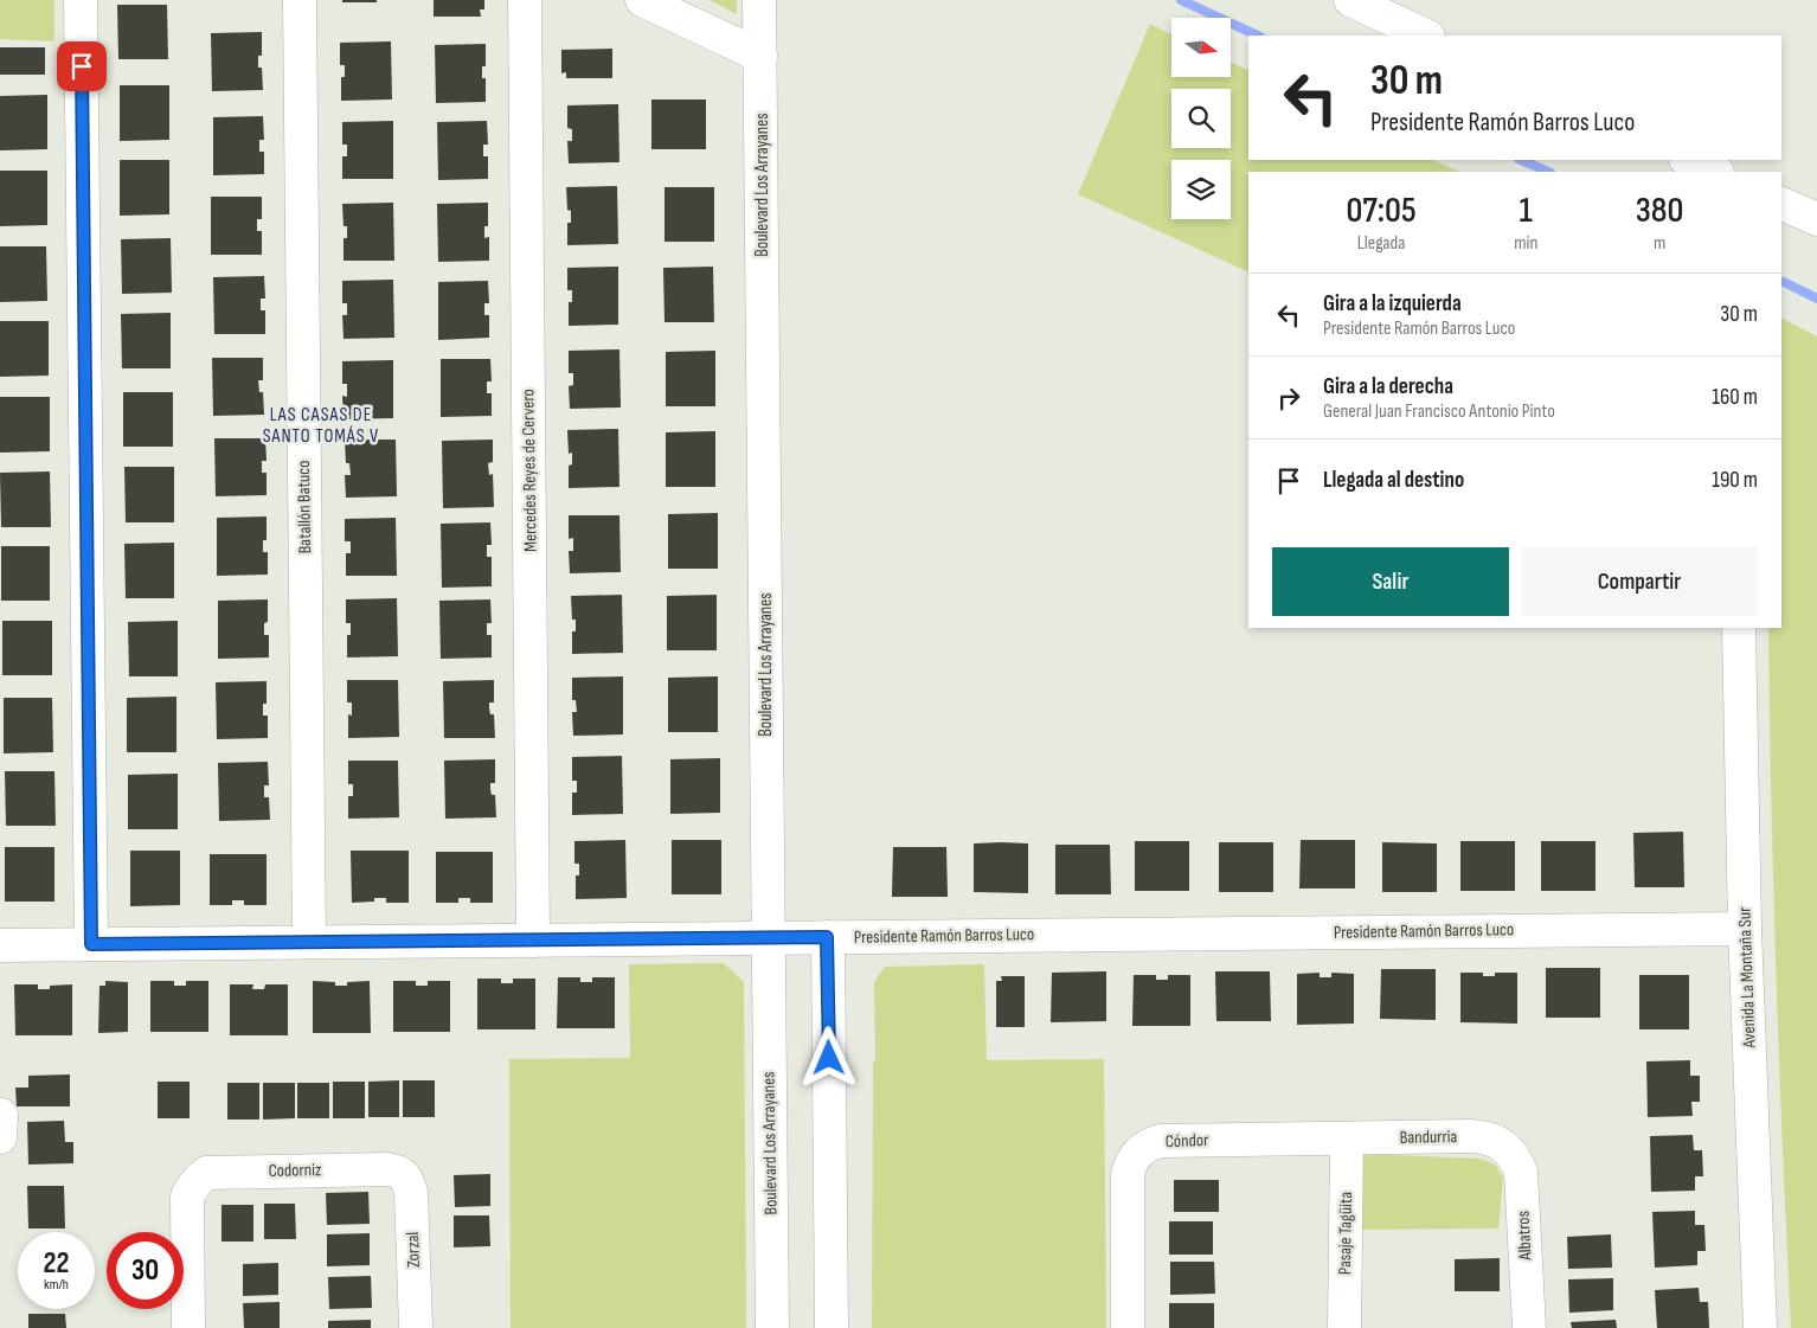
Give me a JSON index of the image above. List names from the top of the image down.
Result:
{
  "streets": {
    "street": [
      "Boulevard Los Arrayanes",
      "Mercedes Reyes de Cervero",
      "Batallón Batuco",
      "Presidente Ramón Barros Luco",
      "Avenida La Montaña Sur",
      "Bandurria",
      "Cóndor",
      "Codorniz",
      "Pasaje Tagüita",
      "Albatros",
      "Zorzal"
    ]
  },
  "crossings": [
    ["Boulevard Los Arrayanes", "Presidente Ramón Barros Luco"],
    ["Mercedes Reyes de Cervero", "Presidente Ramón Barros Luco"],
    ["Batallón Batuco", "Presidente Ramón Barros Luco"],
    ["Presidente Ramón Barros Luco", "Avenida La Montaña Sur"],
    ["Bandurria", "Cóndor"],
    ["Bandurria", "Pasaje Tagüita"],
    ["Bandurria", "Albatros"],
    ["Cóndor", "Pasaje Tagüita"],
    ["Codorniz", "Zorzal"]
  ],
  "districts": ["LAS CASAS DE SANTO TOMÁS V"],
  "north": "right",
  "page": {
    "turn": ["30 m", "Presidente Ramón Barros Luco"],
    "eta": [
      "07:05",
      "Llegada",
      "1",
      "min",
      "380",
      "m"
    ],
    "list": [
      {
        "name": "Gira a la izquierda",
        "note": "Presidente Ramón Barros Luco",
        "value": "30 m"
      },
      {
        "name": "Gira a la derecha",
        "note": "General Juan Francisco Antonio Pinto",
        "value": "160 m"
      },
      {
        "name": "Llegada al destino",
        "value": "190 m"
      }
    ],
    "buttons": ["Salir", "Compartir"],
    "speed": "22 km/h",
    "limit": "30"
  }
}
